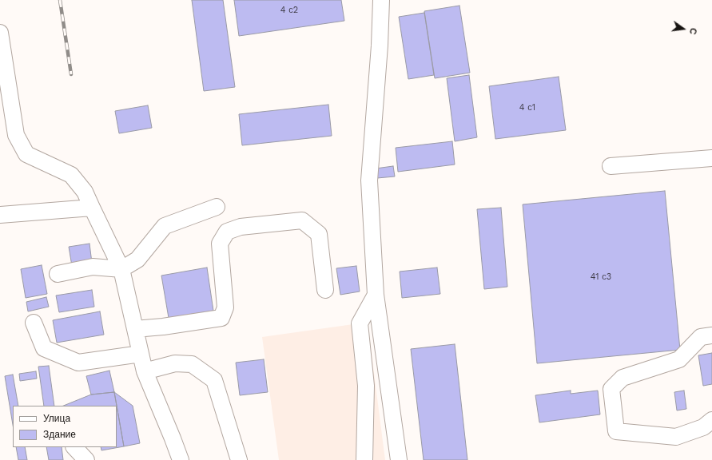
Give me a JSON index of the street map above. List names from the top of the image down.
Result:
{
  "house_numbers": ["4 с2", "4 с1", "41 с3"],
  "legend": ["Улица", "Здание"],
  "north": "right"
}
